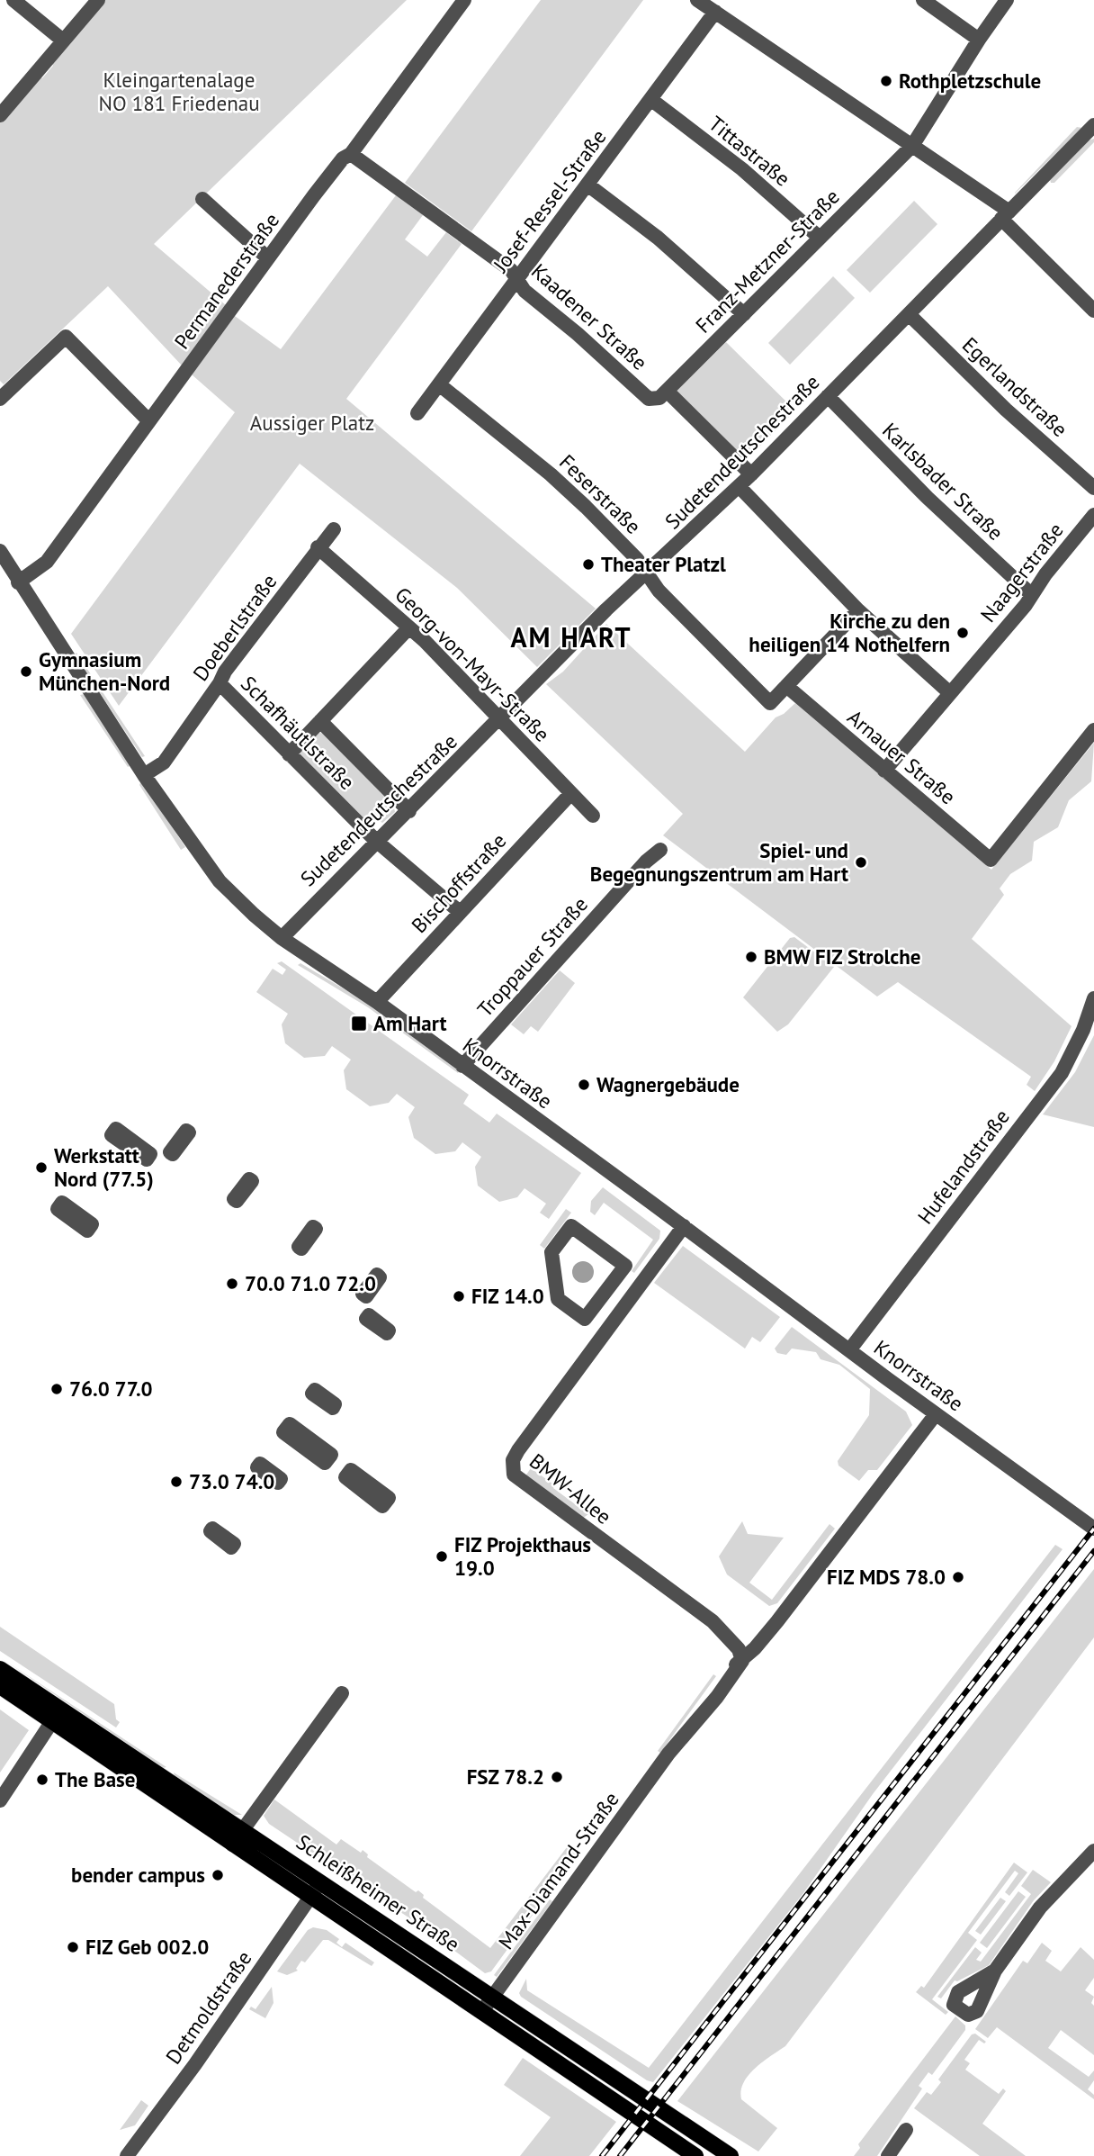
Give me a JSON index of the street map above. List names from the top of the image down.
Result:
{
  "streets": {
    "main road": ["Schleißheimer Straße"],
    "street": [
      "Tittastraße",
      "Josef-Ressel-Straße",
      "Franz-Metzner-Straße",
      "Permanederstraße",
      "Kaadener Straße",
      "Egerlandstraße",
      "Sudetendeutschestraße",
      "Karlsbader Straße",
      "Feserstraße",
      "Naagerstraße",
      "Doeberlstraße",
      "Georg-von-Mayr-Straße",
      "Schafhäutlstraße",
      "Arnauer Straße",
      "Bischoffstraße",
      "Troppauer Straße",
      "Knorrstraße",
      "Hufelandstraße",
      "BMW-Allee",
      "Max-Diamand-Straße",
      "Detmoldstraße"
    ]
  },
  "crossings": [
    ["Tittastraße", "Josef-Ressel-Straße"],
    ["Tittastraße", "Franz-Metzner-Straße"],
    ["Josef-Ressel-Straße", "Kaadener Straße"],
    ["Josef-Ressel-Straße", "Feserstraße"],
    ["Franz-Metzner-Straße", "Kaadener Straße"],
    ["Permanederstraße", "Kaadener Straße"],
    ["Permanederstraße", "Knorrstraße"],
    ["Egerlandstraße", "Sudetendeutschestraße"],
    ["Sudetendeutschestraße", "Karlsbader Straße"],
    ["Sudetendeutschestraße", "Feserstraße"],
    ["Sudetendeutschestraße", "Georg-von-Mayr-Straße"],
    ["Sudetendeutschestraße", "Schafhäutlstraße"],
    ["Sudetendeutschestraße", "Knorrstraße"],
    ["Karlsbader Straße", "Naagerstraße"],
    ["Feserstraße", "Arnauer Straße"],
    ["Naagerstraße", "Arnauer Straße"],
    ["Doeberlstraße", "Georg-von-Mayr-Straße"],
    ["Doeberlstraße", "Schafhäutlstraße"],
    ["Doeberlstraße", "Knorrstraße"],
    ["Georg-von-Mayr-Straße", "Bischoffstraße"],
    ["Schafhäutlstraße", "Bischoffstraße"],
    ["Bischoffstraße", "Knorrstraße"],
    ["Troppauer Straße", "Knorrstraße"],
    ["Knorrstraße", "Hufelandstraße"],
    ["Knorrstraße", "BMW-Allee"],
    ["Knorrstraße", "Max-Diamand-Straße"],
    ["BMW-Allee", "Max-Diamand-Straße"],
    ["Max-Diamand-Straße", "Schleißheimer Straße"],
    ["Schleißheimer Straße", "Detmoldstraße"]
  ],
  "districts": ["AM HART"],
  "parks": ["Kleingartenalage NO 181 Friedenau", "Aussiger Platz"],
  "places": {
    "other": [
      "Rothpletzschule",
      "Theater Platzl",
      "Kirche zu den heiligen 14 Nothelfern",
      "Gymnasium München-Nord",
      "Spiel- und Begegnungszentrum am Hart",
      "BMW FIZ Strolche",
      "Wagnergebäude",
      "Werkstatt Nord (77.5)",
      "70.0 71.0 72.0",
      "FIZ 14.0",
      "76.0 77.0",
      "73.0 74.0",
      "FIZ Projekthaus 19.0",
      "FIZ MDS 78.0",
      "FSZ 78.2",
      "The Base",
      "bender campus",
      "FIZ Geb 002.0"
    ],
    "transit": ["Am Hart"]
  }
}
